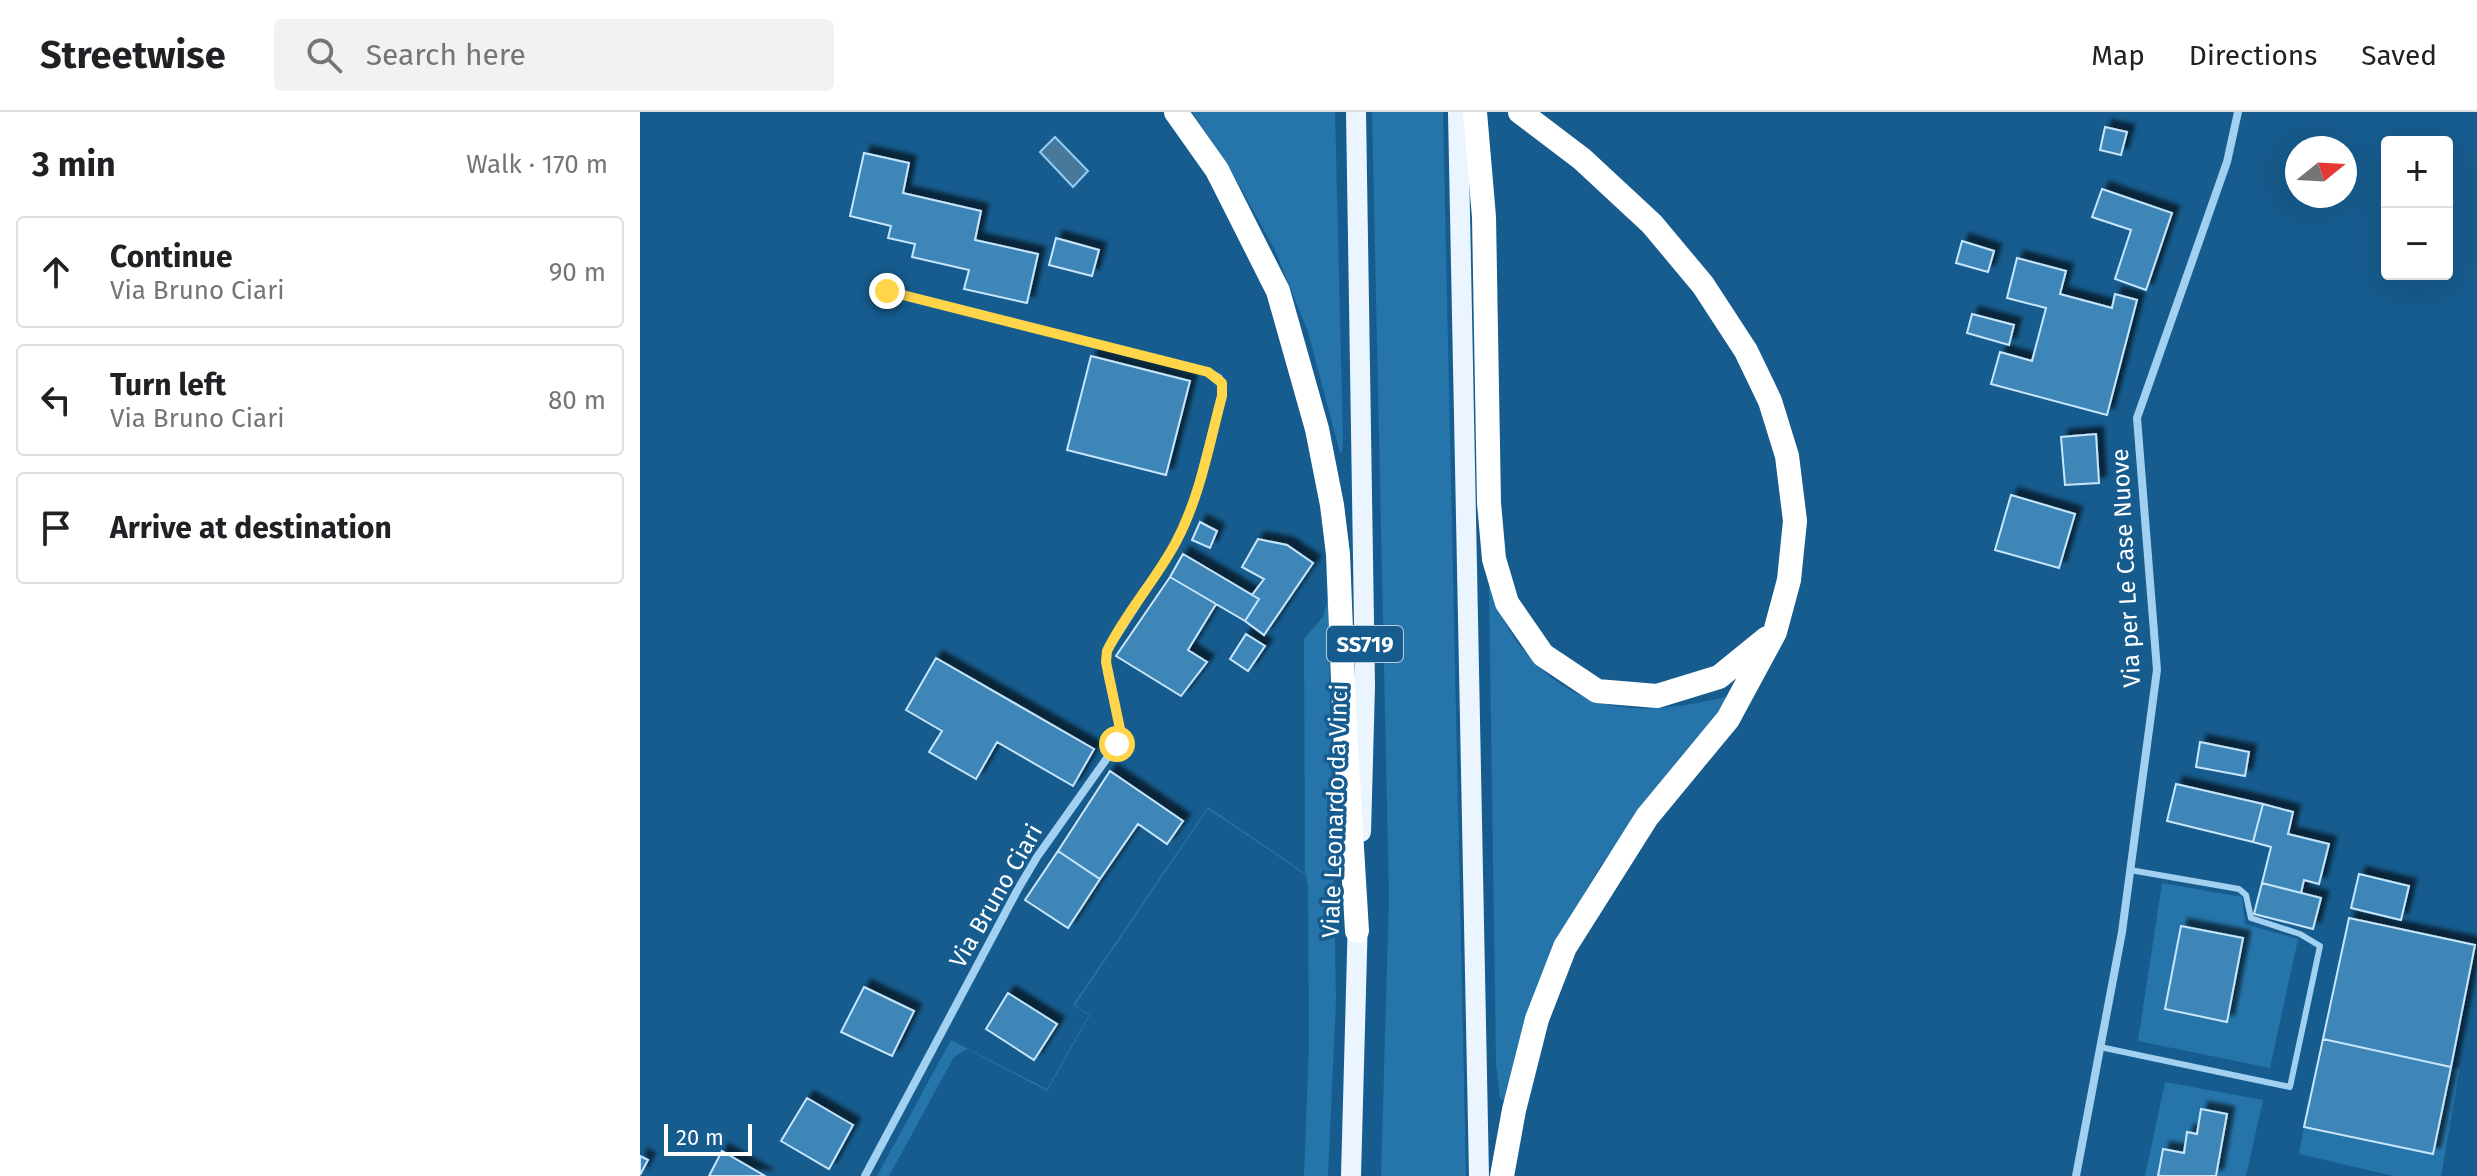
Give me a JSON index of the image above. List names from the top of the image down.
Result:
{
  "streets": {
    "main road": ["SS719", "Viale Leonardo da Vinci"],
    "street": ["Via per Le Case Nuove", "Via Bruno Ciari"]
  },
  "scale_bar": "20 m",
  "north": "right",
  "page": {
    "header": "Streetwise",
    "search": "Search here",
    "nav": ["Map", "Directions", "Saved"],
    "heading": ["3 min", "Walk · 170 m"],
    "map_buttons": ["+", "−"],
    "list": [
      ["Continue", "Via Bruno Ciari", "90 m"],
      ["Turn left", "Via Bruno Ciari", "80 m"],
      "Arrive at destination"
    ],
    "scale": "20 m"
  }
}
